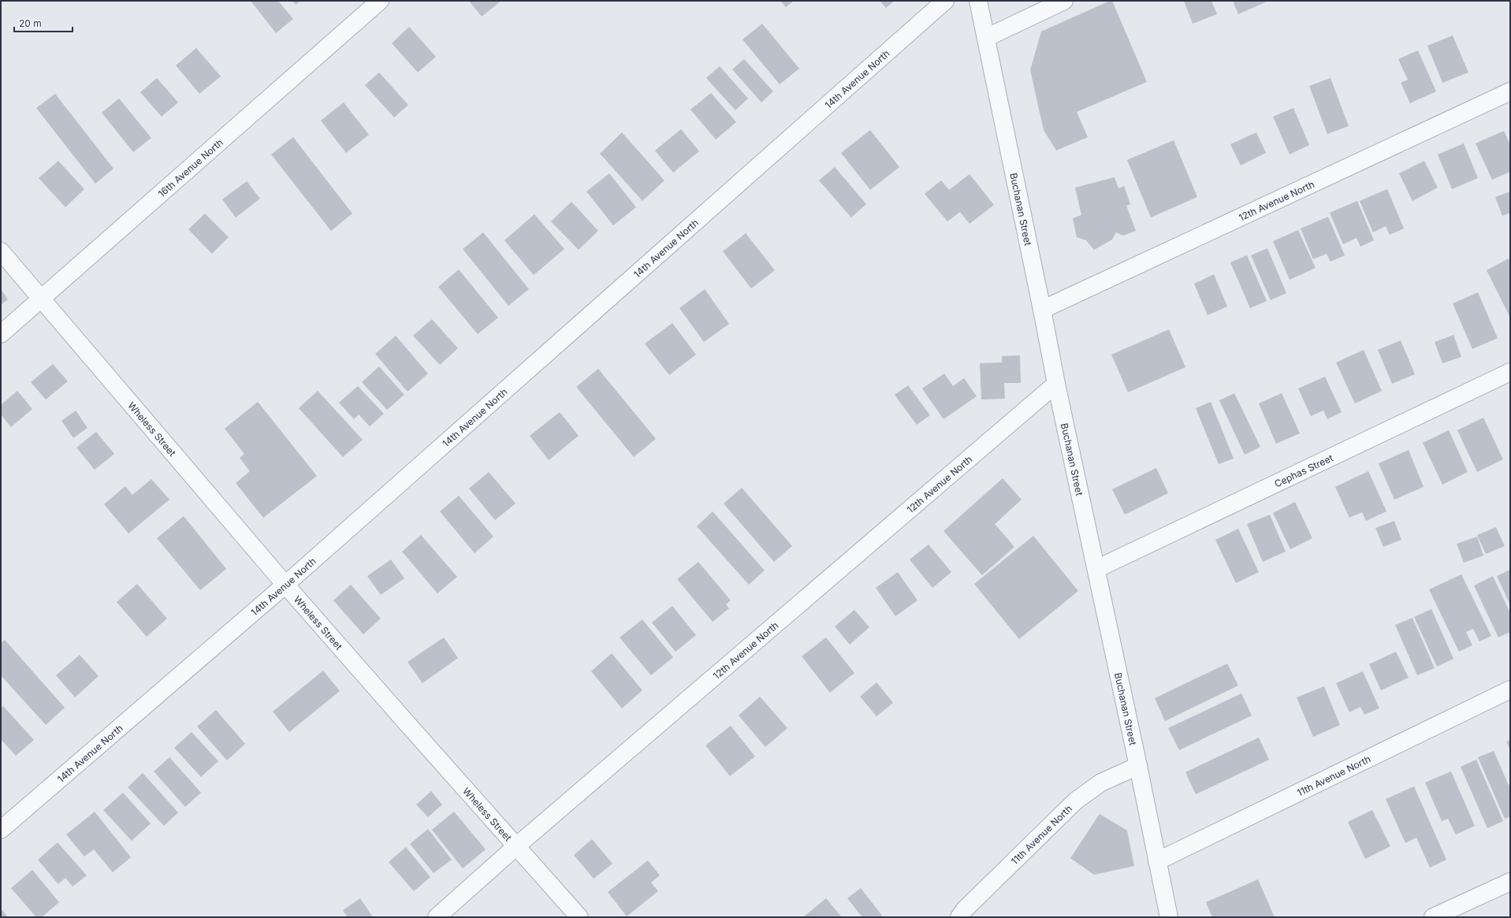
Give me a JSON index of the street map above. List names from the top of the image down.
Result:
{
  "streets": {
    "street": [
      "14th Avenue North",
      "16th Avenue North",
      "12th Avenue North",
      "Buchanan Street",
      "Wheless Street",
      "Cephas Street",
      "11th Avenue North"
    ]
  },
  "crossings": [
    ["14th Avenue North", "Wheless Street"],
    ["16th Avenue North", "Wheless Street"],
    ["12th Avenue North", "Buchanan Street"],
    ["12th Avenue North", "Wheless Street"],
    ["Buchanan Street", "Cephas Street"],
    ["Buchanan Street", "11th Avenue North"]
  ],
  "scale_bar": "20 m"
}
